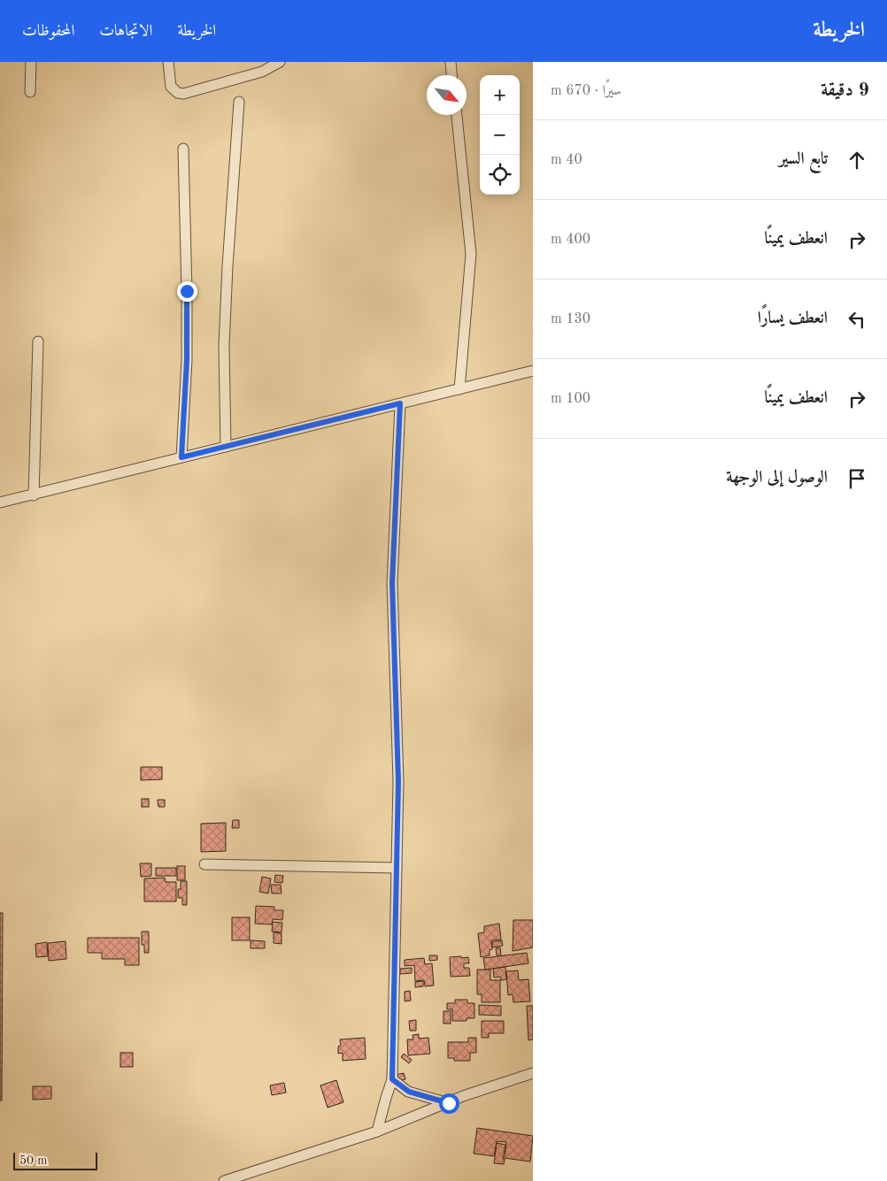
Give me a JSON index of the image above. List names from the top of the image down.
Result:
{
  "scale_bar": "50 m",
  "north": "bottom right",
  "page": {
    "header": "الخريطة",
    "nav": ["الخريطة", "الاتجاهات", "المحفوظات"],
    "heading": ["9 دقيقة", "سيرًا · 670 m"],
    "map_buttons": ["+", "−"],
    "list": [
      ["تابع السير", "40 m"],
      ["انعطف يمينًا", "400 m"],
      ["انعطف يسارًا", "130 m"],
      ["انعطف يمينًا", "100 m"],
      "الوصول إلى الوجهة"
    ],
    "scale": "50 m"
  }
}
